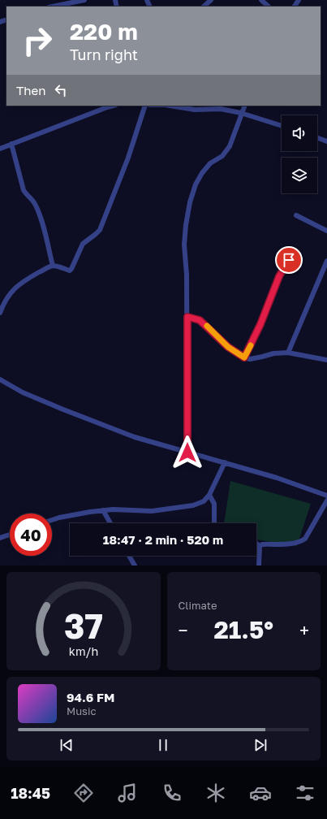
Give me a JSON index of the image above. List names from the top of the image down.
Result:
{
  "page": {
    "turn": ["220 m", "Turn right"],
    "then": "Then",
    "limit": "40",
    "trip": "18:47 · 2 min · 520 m",
    "tile": "Climate",
    "heat": ["−", "21.5°", "+"],
    "song": ["94.6 FM", "Music"],
    "tabs": "18:45",
    "gauge": ["37", "km/h"]
  }
}
